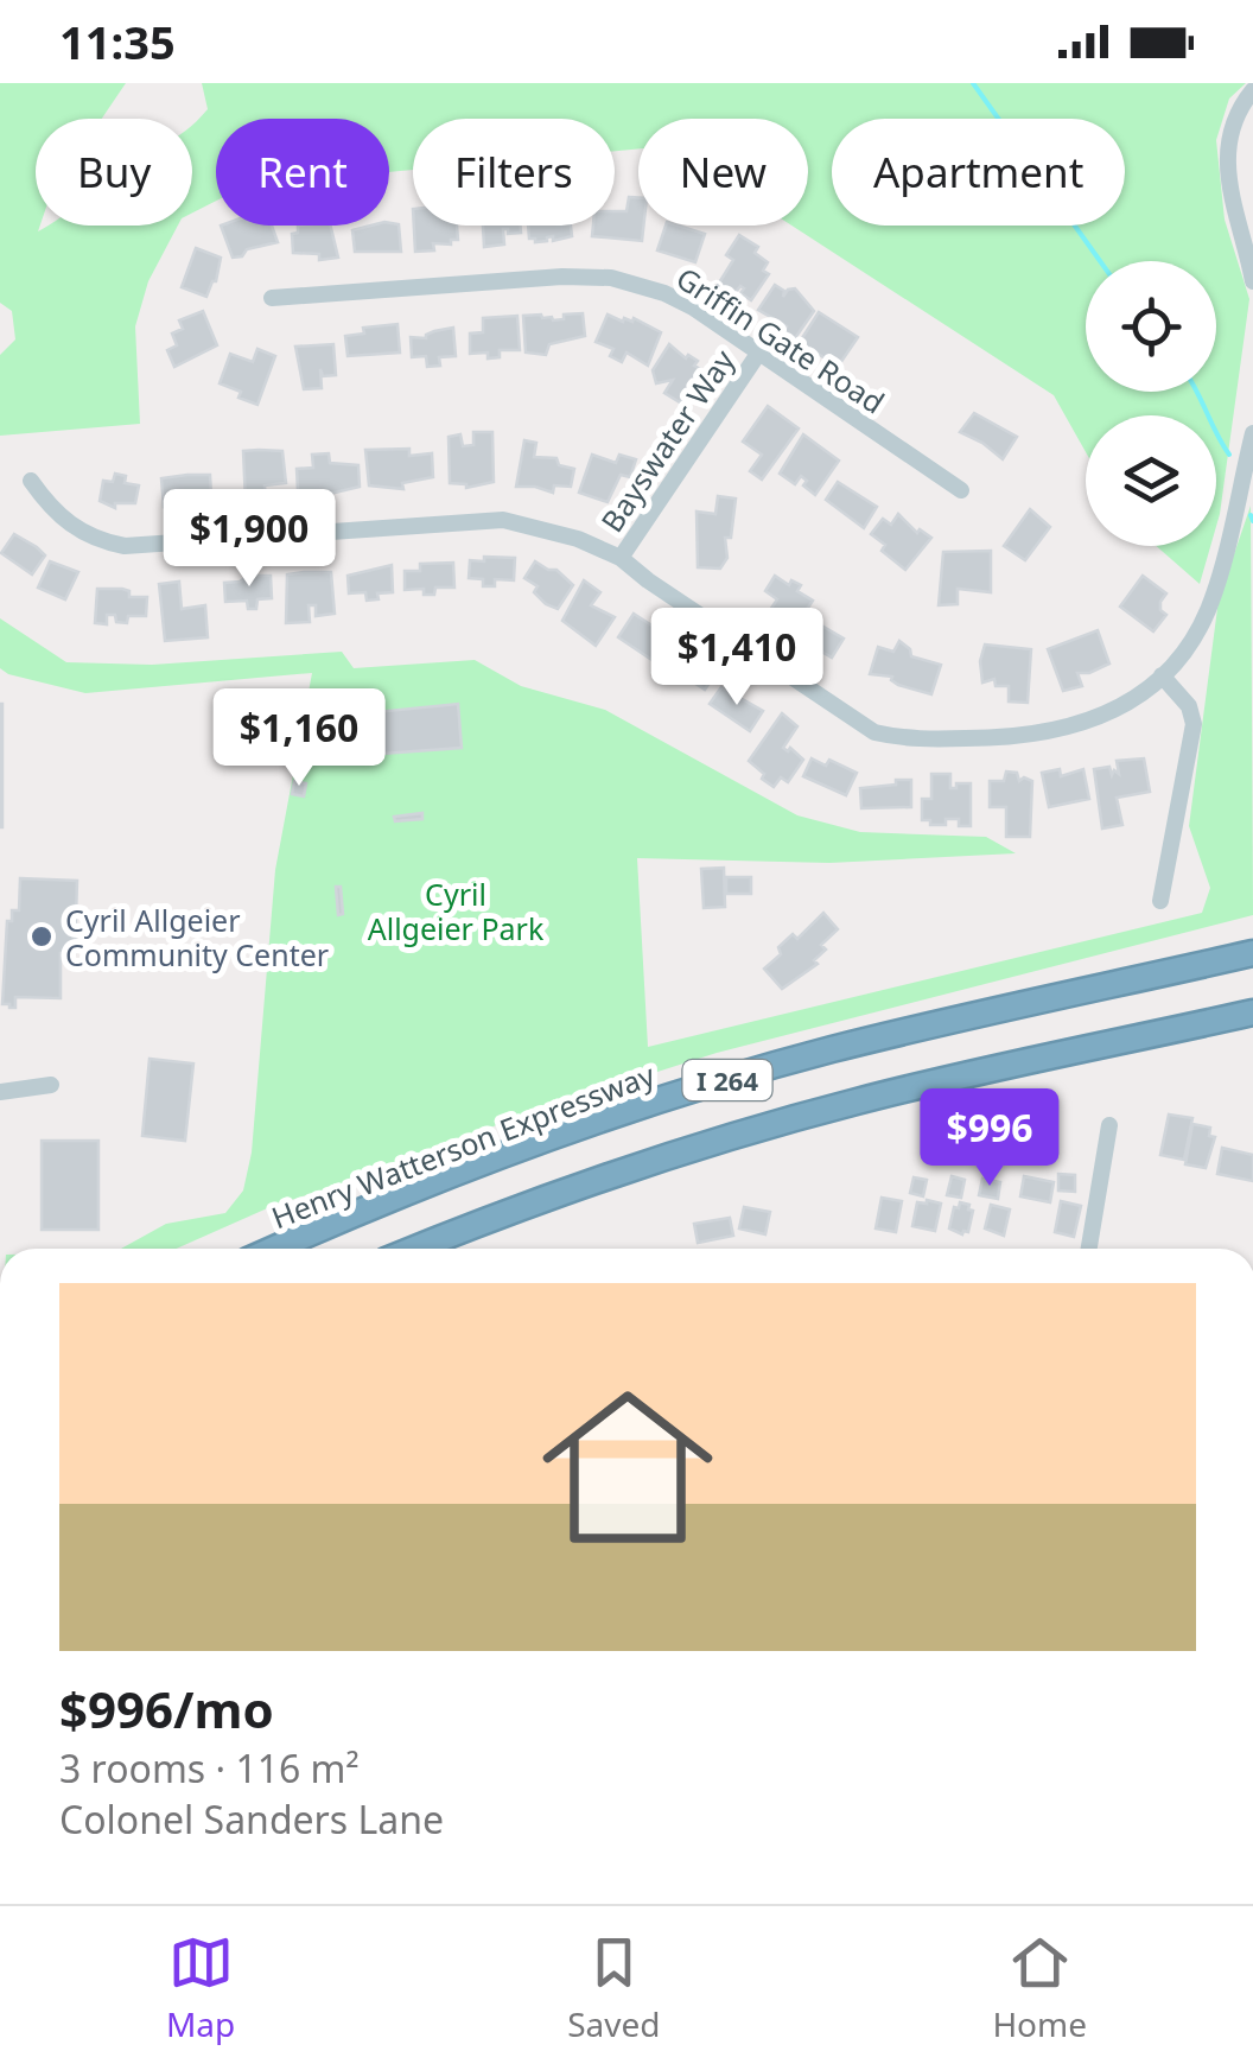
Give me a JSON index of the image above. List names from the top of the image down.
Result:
{
  "streets": {
    "highway": ["I 264", "Henry Watterson Expressway"],
    "street": ["Griffin Gate Road", "Bayswater Way"]
  },
  "crossings": [
    ["Griffin Gate Road", "Bayswater Way"]
  ],
  "parks": ["Cyril Allgeier Park"],
  "places": ["Cyril Allgeier Community Center"],
  "page": {
    "status": "11:35",
    "chip": [
      "Buy",
      "Rent",
      "Filters",
      "New",
      "Apartment"
    ],
    "price": [
      "$1,900",
      "$1,410",
      "$1,160",
      "$996"
    ],
    "list": [
      {
        "name": "$996/mo",
        "note": "3 rooms · 116 m² · Colonel Sanders Lane"
      }
    ],
    "tabs": ["Map", "Saved", "Home"]
  }
}
